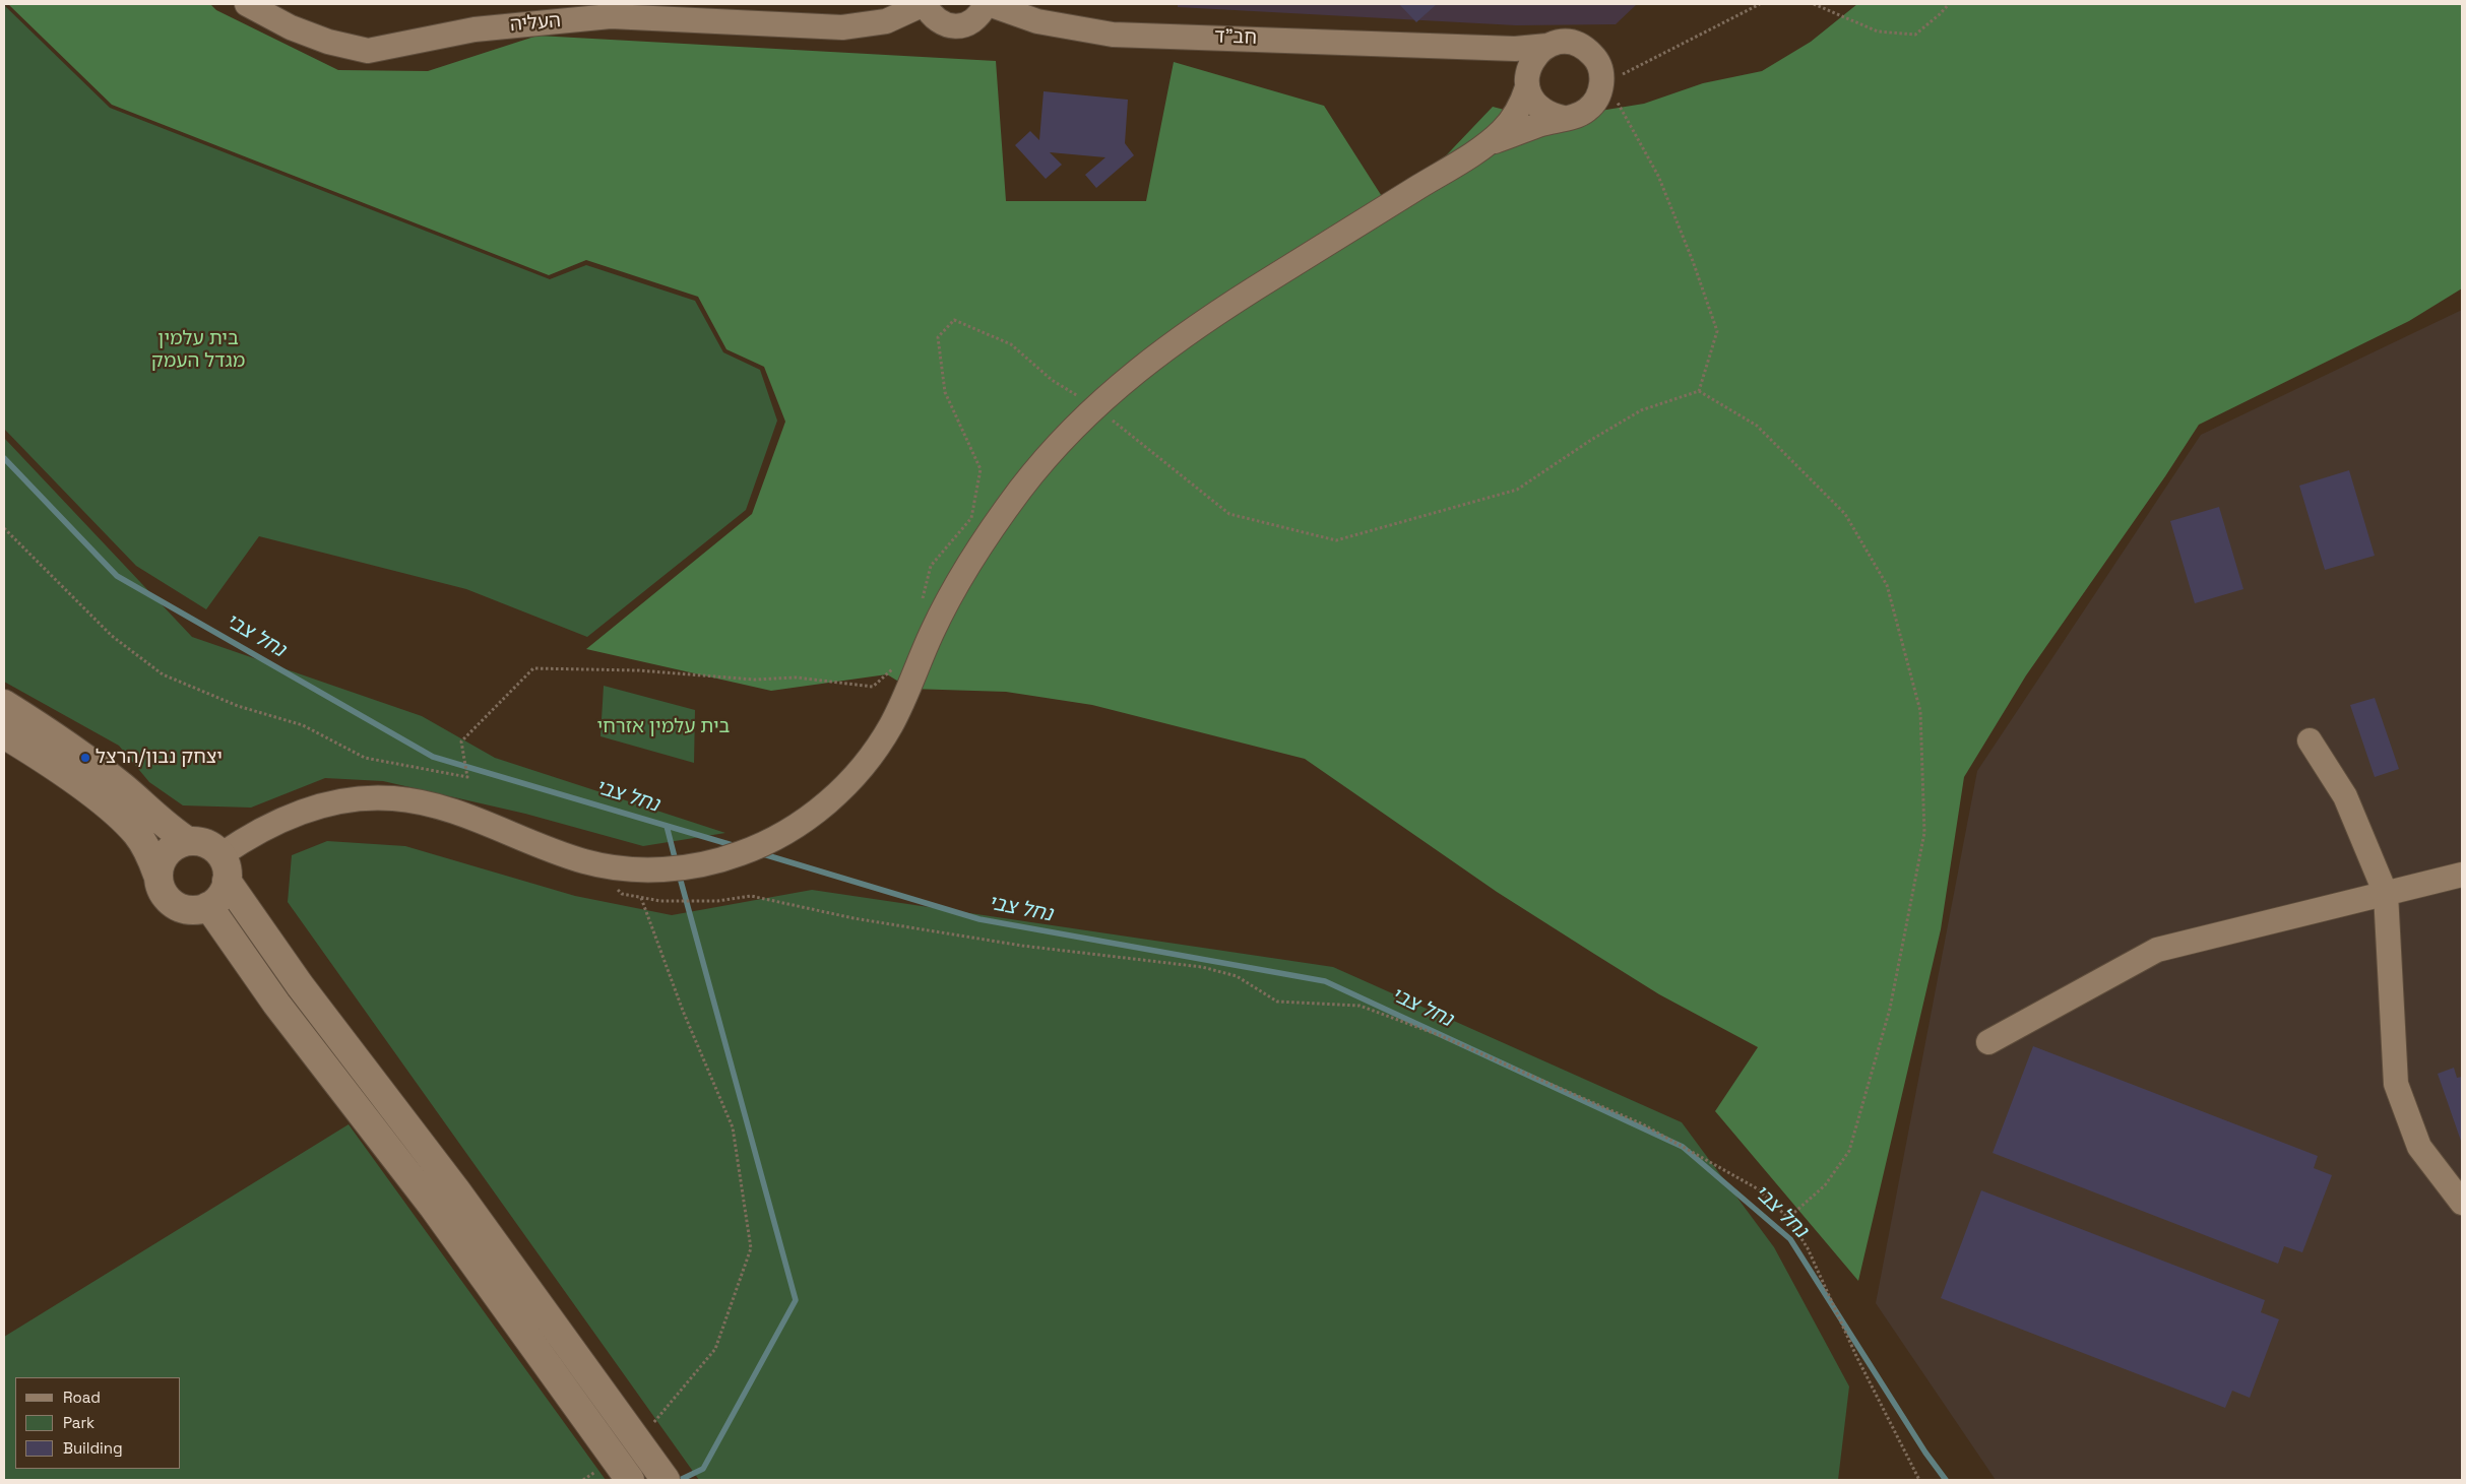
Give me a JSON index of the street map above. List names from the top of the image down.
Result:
{
  "streets": {
    "street": ["העליה", "חב\"ד"]
  },
  "water": ["נחל צבי"],
  "parks": ["בית עלמין מגדל העמק", "בית עלמין אזרחי"],
  "places": ["יצחק נבון/הרצל"],
  "legend": ["Road", "Park", "Building"]
}
